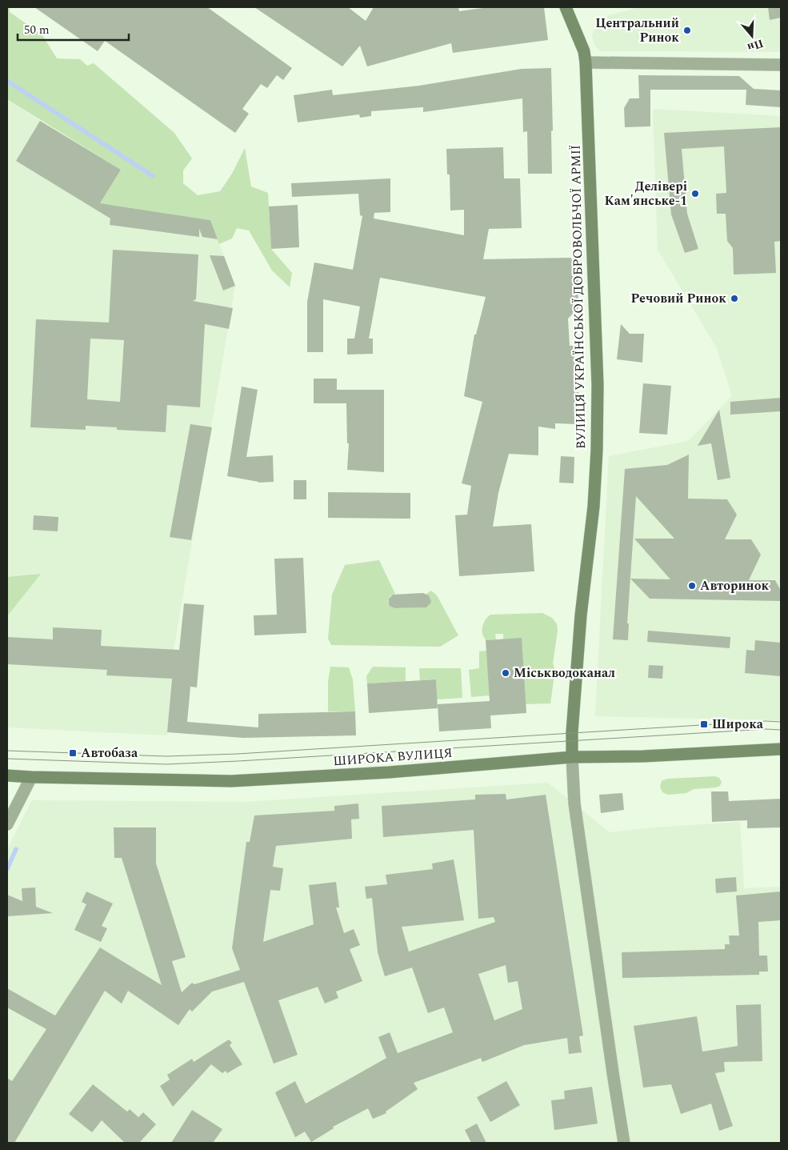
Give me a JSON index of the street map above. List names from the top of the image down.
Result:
{
  "streets": {
    "street": ["ВУЛИЦЯ УКРАЇНСЬКОЇ ДОБРОВОЛЬЧОЇ АРМІЇ", "ШИРОКА ВУЛИЦЯ"]
  },
  "crossings": [
    ["ВУЛИЦЯ УКРАЇНСЬКОЇ ДОБРОВОЛЬЧОЇ АРМІЇ", "ШИРОКА ВУЛИЦЯ"]
  ],
  "places": {
    "other": [
      "Центральний Ринок",
      "Делівері Кам'янське-1",
      "Речовий Ринок",
      "Авторинок",
      "Міськводоканал"
    ],
    "transit": ["Широка", "Автобаза"]
  },
  "scale_bar": "50 m",
  "north": "bottom"
}
